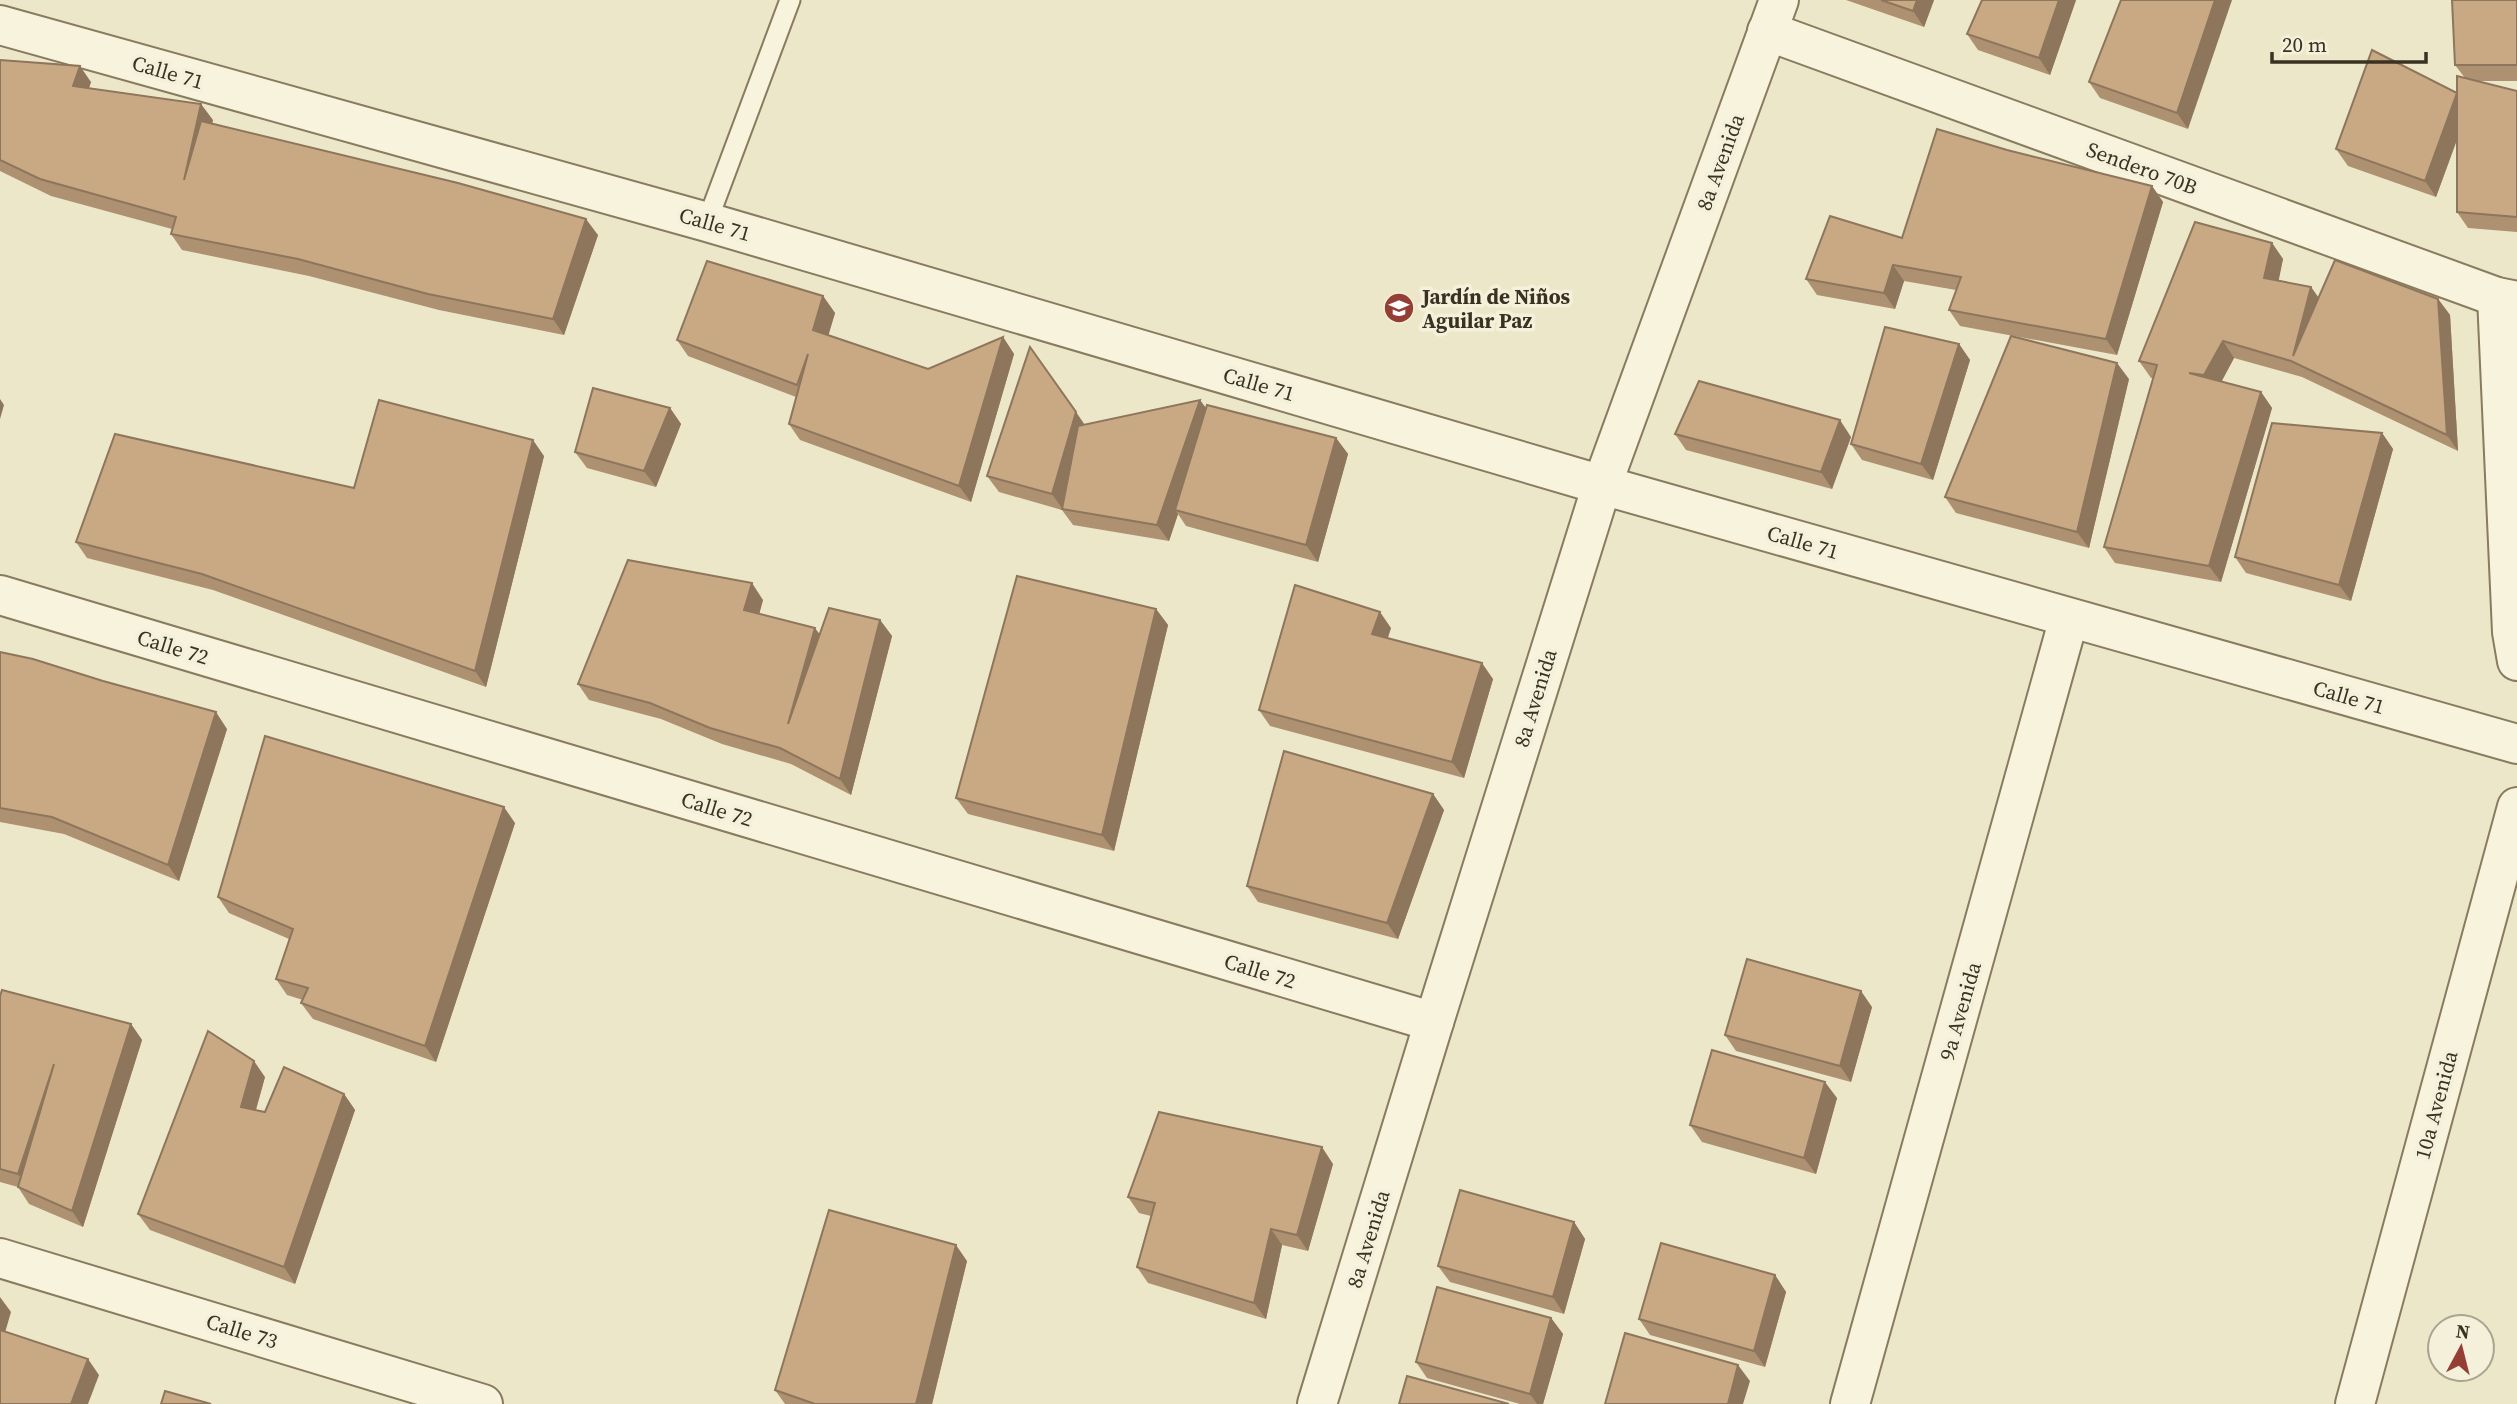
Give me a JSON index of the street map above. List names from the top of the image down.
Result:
{
  "streets": {
    "street": [
      "Calle 71",
      "8a Avenida",
      "Sendero 70B",
      "Calle 72",
      "9a Avenida",
      "10a Avenida",
      "Calle 73"
    ]
  },
  "crossings": [
    ["Calle 71", "8a Avenida"],
    ["Calle 71", "9a Avenida"],
    ["8a Avenida", "Sendero 70B"],
    ["8a Avenida", "Calle 72"]
  ],
  "places": {
    "school or university": ["Jardín de Niños Aguilar Paz"]
  },
  "scale_bar": "20 m",
  "north": "top"
}
